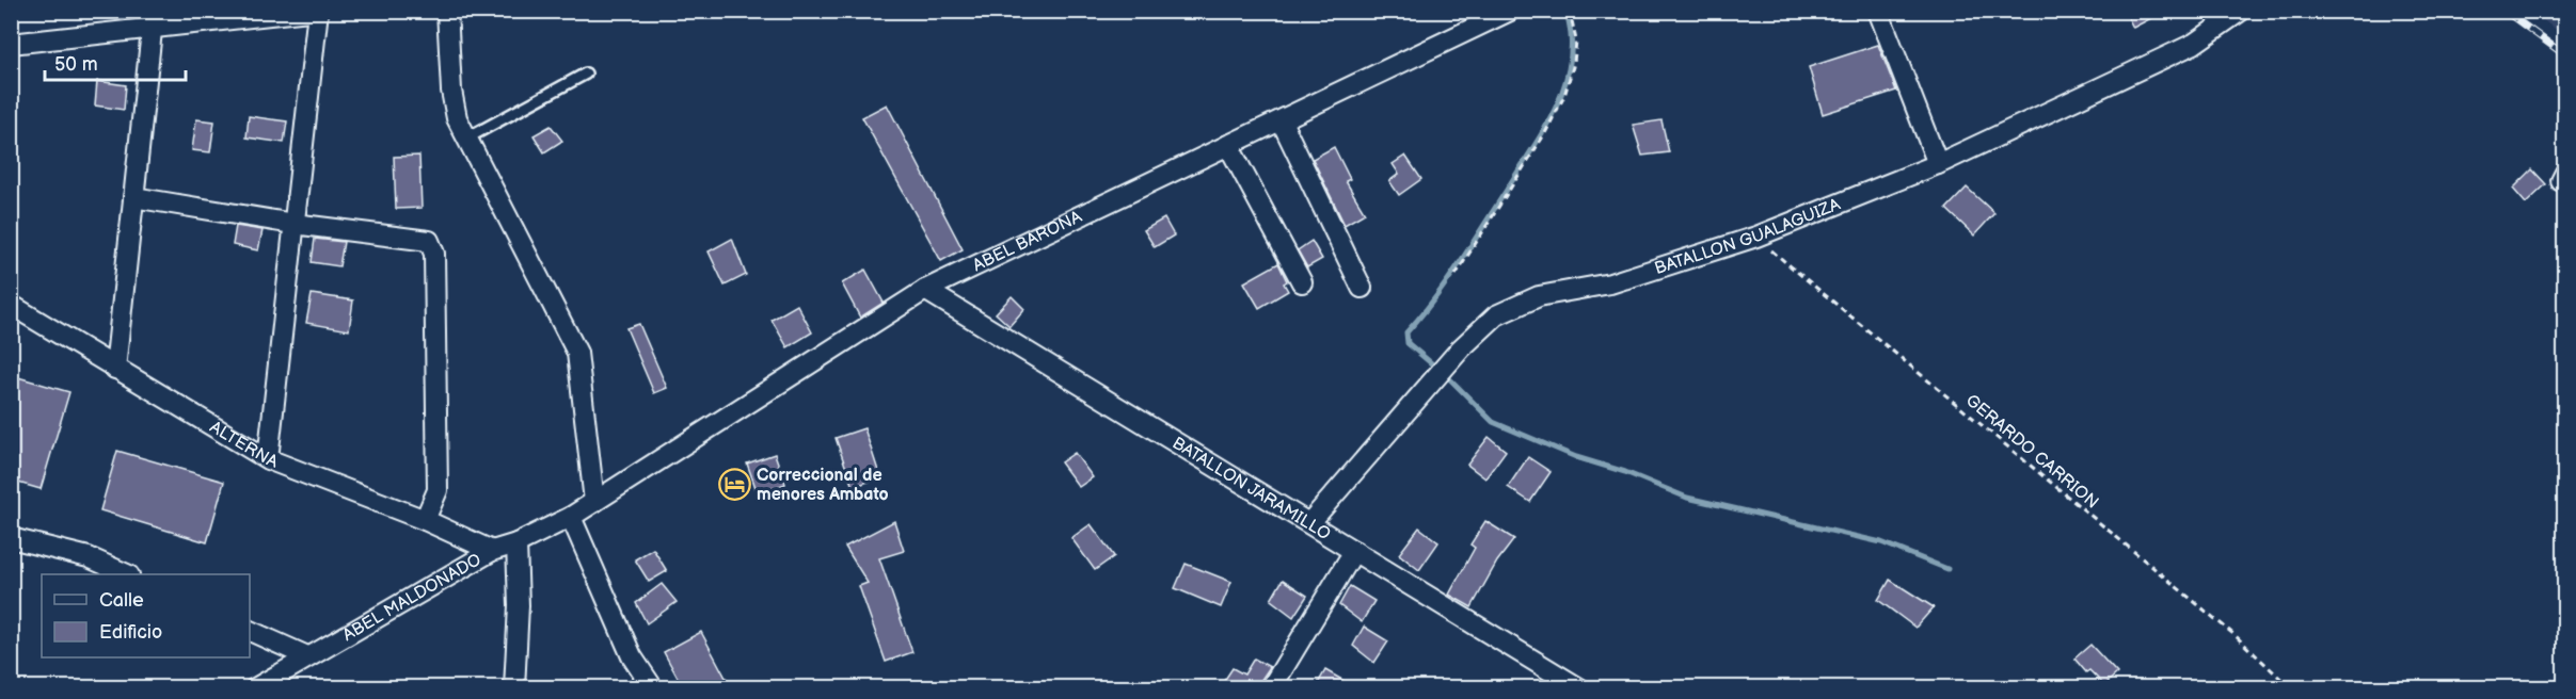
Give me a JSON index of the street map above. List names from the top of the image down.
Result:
{
  "streets": {
    "street": [
      "BATALLON GUALAGUIZA",
      "ABEL BARONA",
      "ALTERNA",
      "BATALLON JARAMILLO",
      "ABEL MALDONADO"
    ],
    "path": ["GERARDO CARRION"]
  },
  "crossings": [
    ["BATALLON GUALAGUIZA", "GERARDO CARRION"],
    ["BATALLON GUALAGUIZA", "BATALLON JARAMILLO"],
    ["ABEL BARONA", "BATALLON JARAMILLO"],
    ["ABEL BARONA", "ABEL MALDONADO"],
    ["ALTERNA", "ABEL MALDONADO"]
  ],
  "places": {
    "hotel": ["Correccional de menores Ambato"]
  },
  "legend": ["Calle", "Edificio"],
  "scale_bar": "50 m"
}
